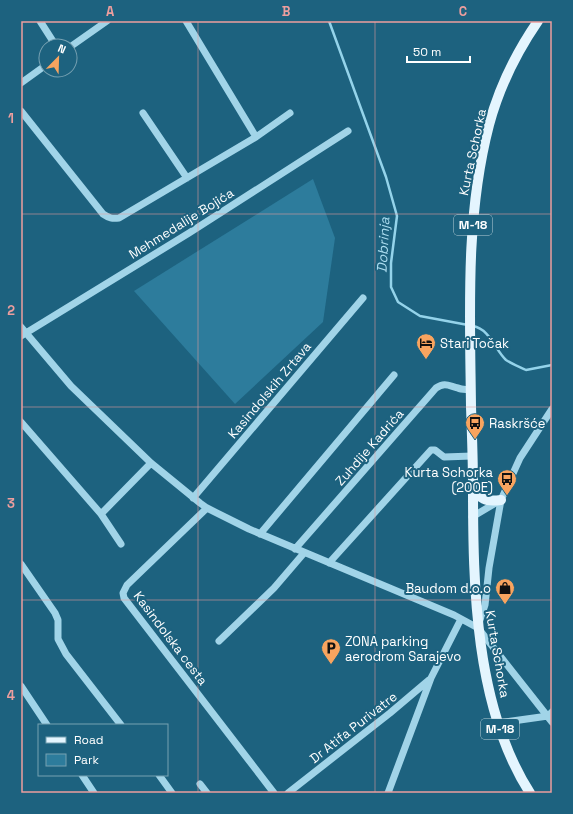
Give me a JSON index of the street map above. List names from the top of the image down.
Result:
{
  "streets": {
    "main road": ["Kurta Schorka", "M-18"],
    "street": [
      "Mehmedalije Bojića",
      "Kasindolskih Zrtava",
      "Zuhdije Kadrića",
      "Kasindolska cesta",
      "Dr Atifa Purivatre"
    ]
  },
  "crossings": [
    ["Kurta Schorka", "Zuhdije Kadrića"]
  ],
  "water": ["Dobrinja"],
  "places": {
    "hotel": ["Stari Točak"],
    "bus stop": ["Raskršće", "Kurta Schorka (200E)"],
    "shop": ["Baudom d.o.o"],
    "parking": ["ZONA parking aerodrom Sarajevo"]
  },
  "legend": ["Road", "Park"],
  "scale_bar": "50 m",
  "north": "top right",
  "grid": {
    "columns": ["A", "B", "C"],
    "rows": [
      "1",
      "2",
      "3",
      "4"
    ]
  }
}
